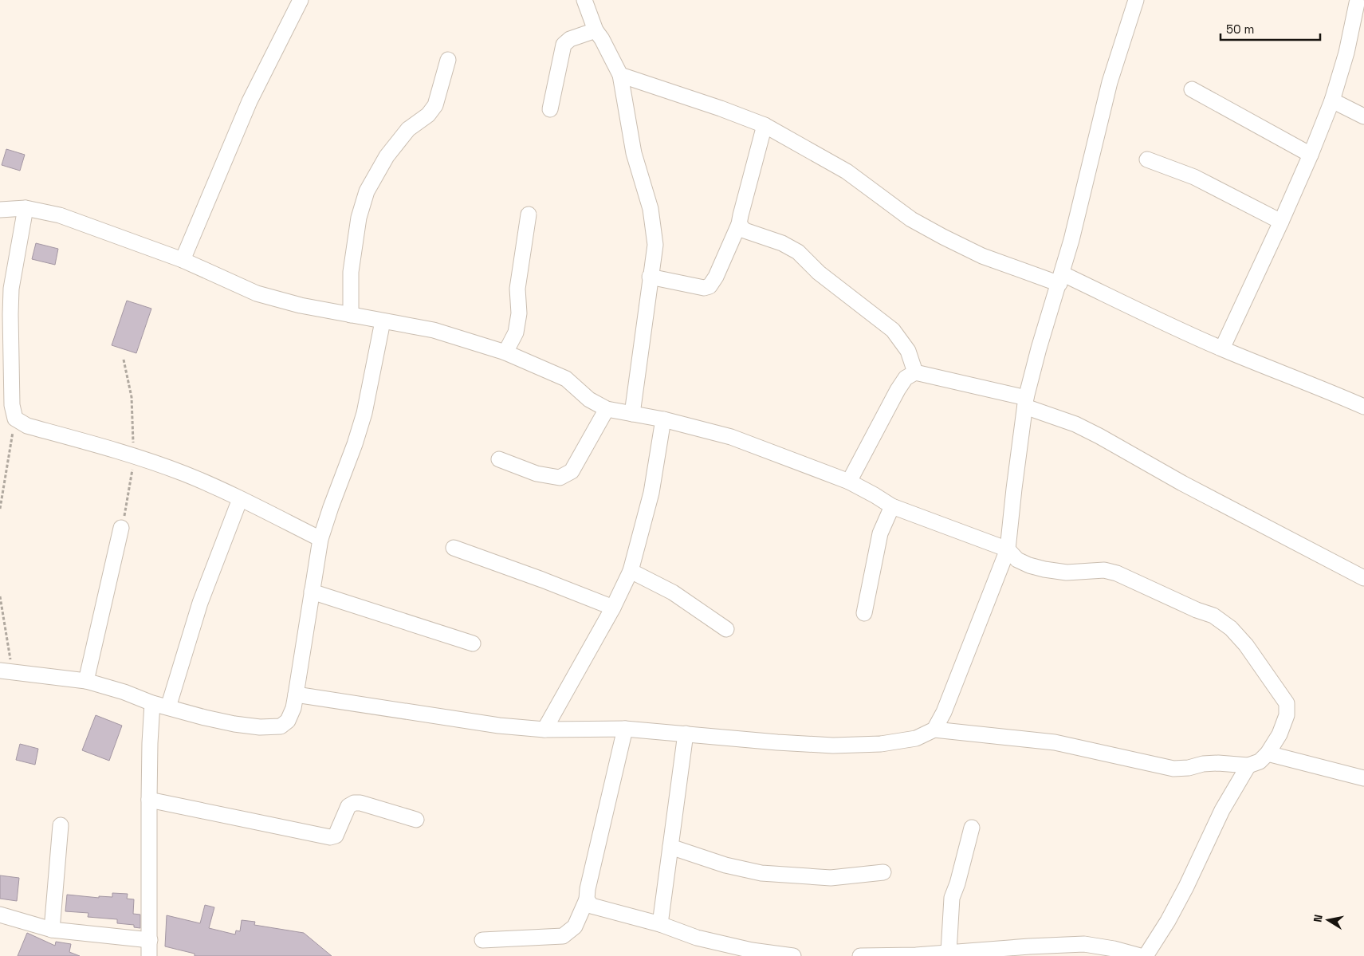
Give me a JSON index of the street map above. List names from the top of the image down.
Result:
{
  "scale_bar": "50 m",
  "north": "left"
}
